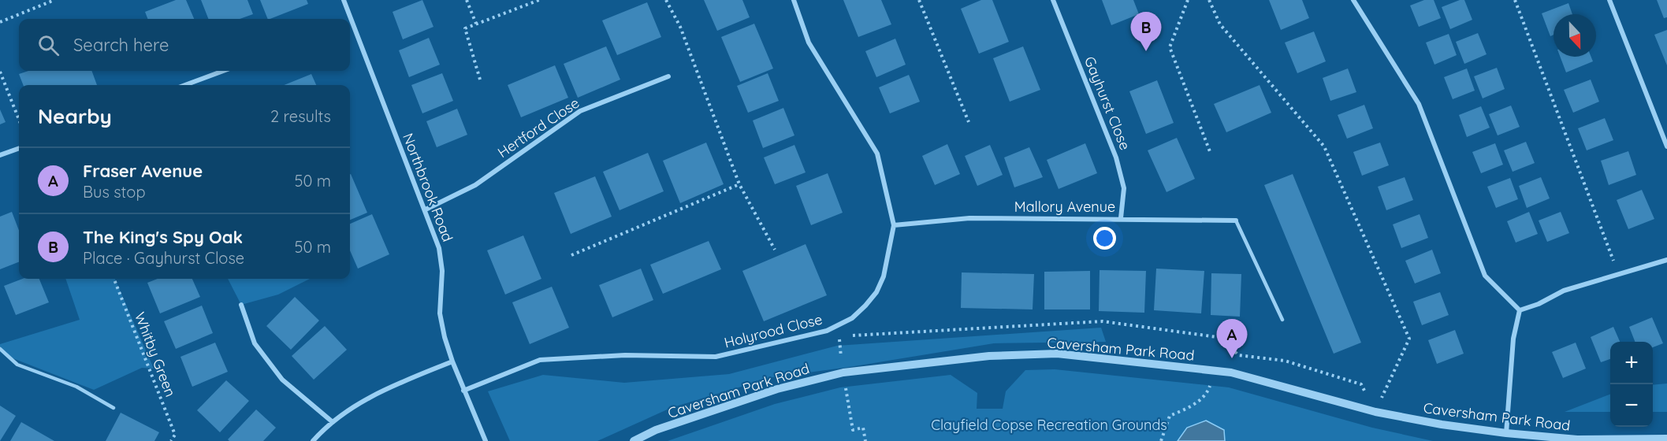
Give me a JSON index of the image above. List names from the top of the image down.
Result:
{
  "streets": {
    "street": [
      "Gayhurst Close",
      "Hertford Close",
      "Northbrook Road",
      "Mallory Avenue",
      "Holyrood Close",
      "Caversham Park Road"
    ],
    "path": ["Whitby Green"]
  },
  "crossings": [
    ["Gayhurst Close", "Mallory Avenue"],
    ["Hertford Close", "Northbrook Road"],
    ["Northbrook Road", "Holyrood Close"],
    ["Mallory Avenue", "Holyrood Close"]
  ],
  "parks": ["Clayfield Copse Recreation Grounds"],
  "north": "bottom",
  "page": {
    "pins": ["B", "A"],
    "search": "Search here",
    "heading": ["Nearby", "2 results"],
    "list": [
      {
        "mark": "A",
        "name": "Fraser Avenue",
        "note": "Bus stop",
        "value": "50 m"
      },
      {
        "mark": "B",
        "name": "The King's Spy Oak",
        "note": "Place · Gayhurst Close",
        "value": "50 m"
      }
    ],
    "map_buttons": ["+", "−"]
  }
}
